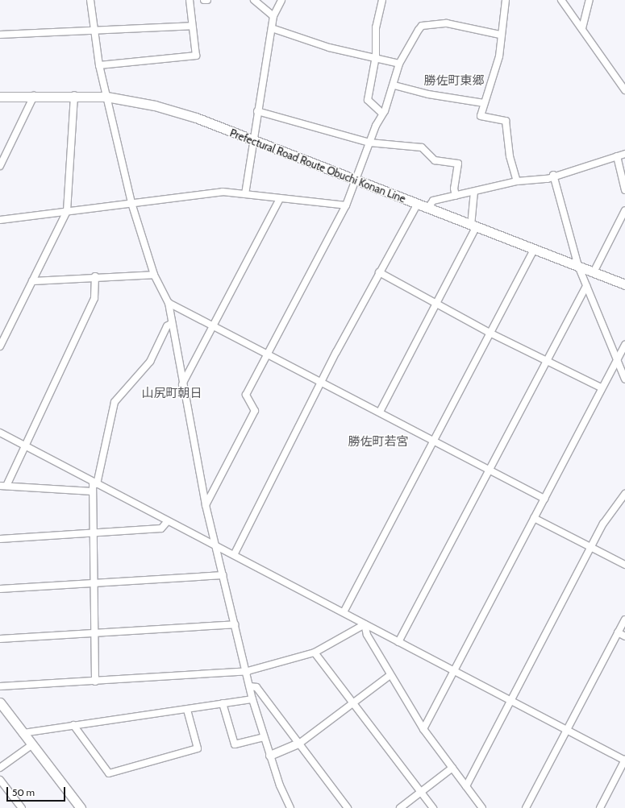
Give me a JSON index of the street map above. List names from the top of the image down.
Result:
{
  "streets": {
    "main road": ["Prefectural Road Route Obuchi Konan Line"]
  },
  "districts": ["勝佐町東郷", "山尻町朝日", "勝佐町若宮"],
  "scale_bar": "50 m"
}
